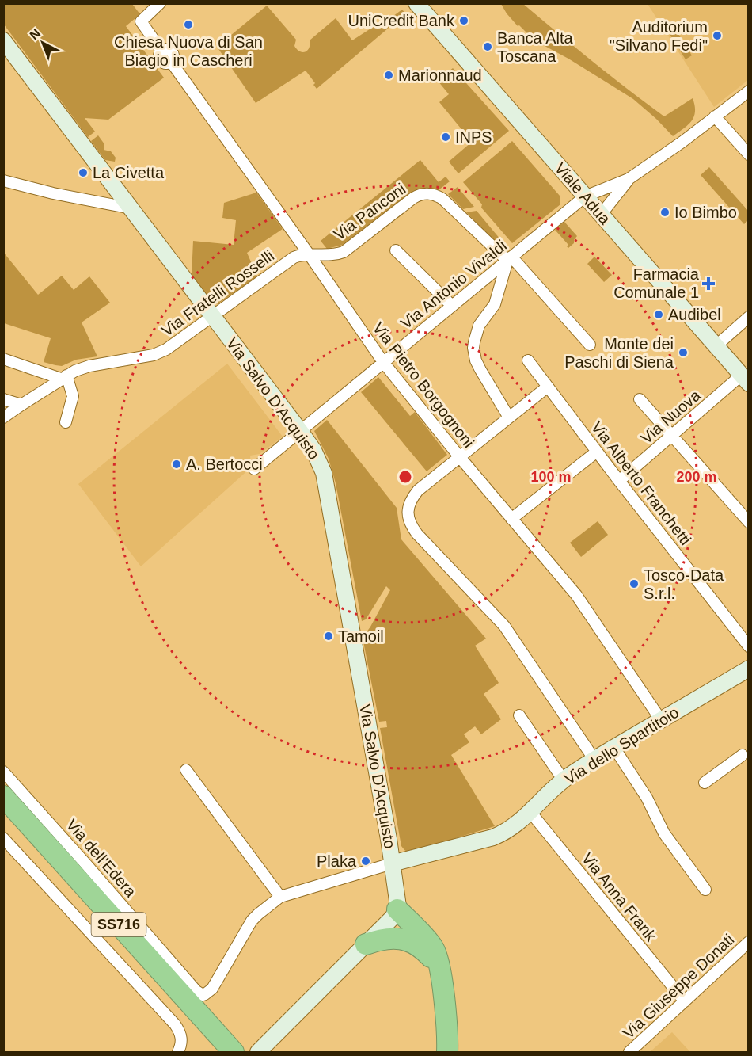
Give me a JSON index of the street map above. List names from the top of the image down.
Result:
{
  "streets": {
    "highway": ["SS716"],
    "main road": ["Viale Adua", "Via Salvo D'Acquisto", "Via dello Spartitoio"],
    "street": [
      "Via Panconi",
      "Via Antonio Vivaldi",
      "Via Fratelli Rosselli",
      "Via Pietro Borgognoni",
      "Via Nuova",
      "Via Alberto Franchetti",
      "Via dell'Edera",
      "Via Anna Frank",
      "Via Giuseppe Donati"
    ]
  },
  "crossings": [
    ["Viale Adua", "Via Antonio Vivaldi"],
    ["Viale Adua", "Via Nuova"],
    ["Via Panconi", "Via Antonio Vivaldi"],
    ["Via Panconi", "Via Fratelli Rosselli"],
    ["Via Panconi", "Via Pietro Borgognoni"],
    ["Via Antonio Vivaldi", "Via Pietro Borgognoni"],
    ["Via Antonio Vivaldi", "Via Salvo D'Acquisto"],
    ["Via Fratelli Rosselli", "Via Pietro Borgognoni"],
    ["Via Fratelli Rosselli", "Via Salvo D'Acquisto"],
    ["Via Pietro Borgognoni", "Via dello Spartitoio"],
    ["Via Salvo D'Acquisto", "Via dello Spartitoio"],
    ["Via Nuova", "Via Alberto Franchetti"],
    ["Via dello Spartitoio", "Via dell'Edera"],
    ["Via dello Spartitoio", "Via Anna Frank"],
    ["Via Anna Frank", "Via Giuseppe Donati"]
  ],
  "places": {
    "other": [
      "UniCredit Bank",
      "Chiesa Nuova di San Biagio in Cascheri",
      "Auditorium \"Silvano Fedi\"",
      "Banca Alta Toscana",
      "Marionnaud",
      "INPS",
      "La Civetta",
      "Io Bimbo",
      "Audibel",
      "Monte dei Paschi di Siena",
      "A. Bertocci",
      "Tosco-Data S.r.l.",
      "Tamoil",
      "Plaka"
    ],
    "health": ["Farmacia Comunale 1"]
  },
  "north": "top left",
  "rings": ["100 m", "200 m"]
}
